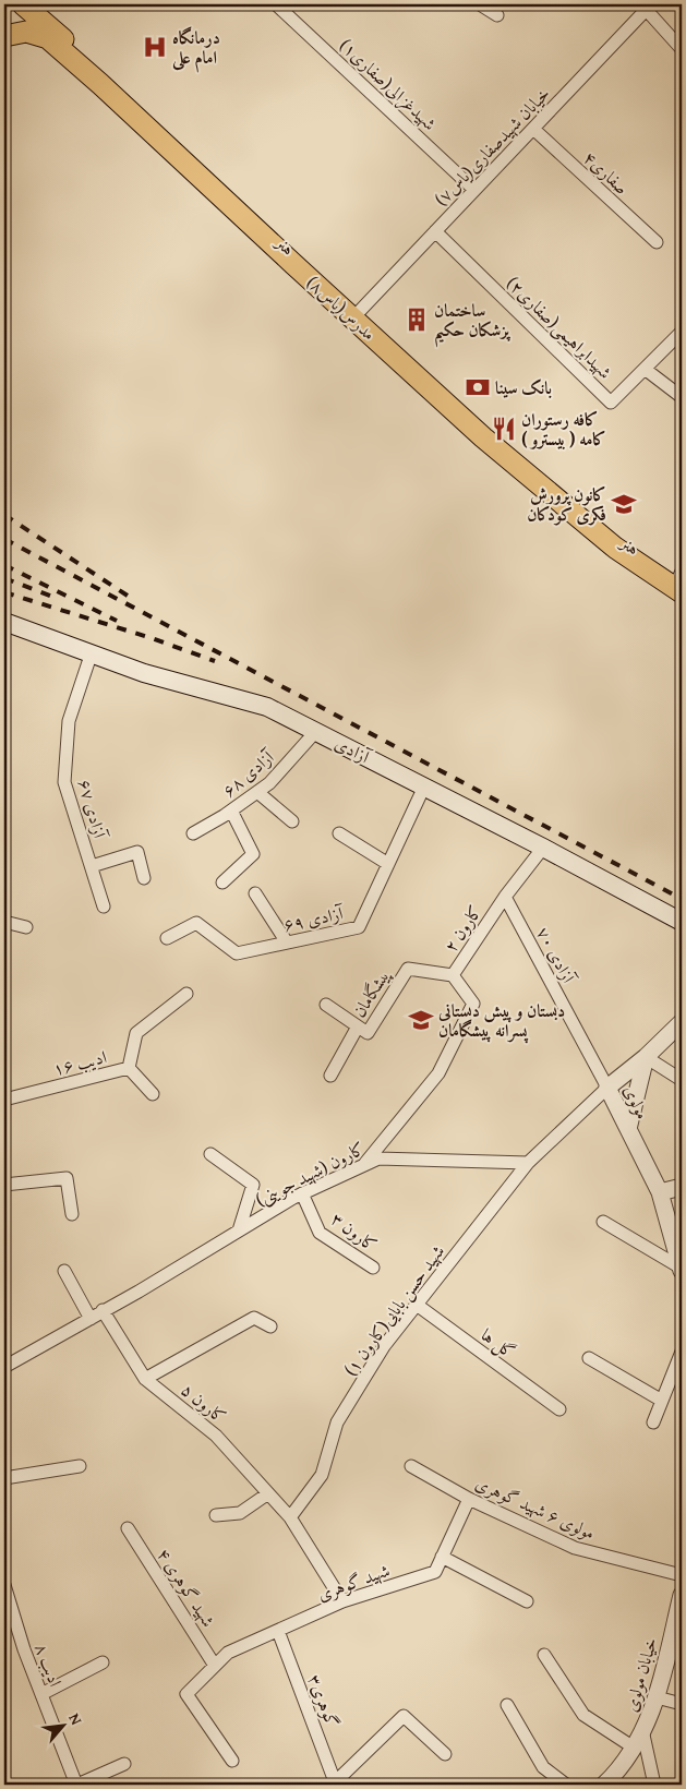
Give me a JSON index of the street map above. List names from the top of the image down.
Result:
{
  "streets": {
    "main road": ["هنر", "مدرس(یاس۸)", "آزادی"],
    "street": [
      "شهیدغزالی(صفاری۱)",
      "خیابان شهیدصفاری(یاس۷)",
      "صفاری۴",
      "شهیدابراهیمی(صفاری۲)",
      "آزادی ۶۸",
      "آزادی ۶۷",
      "آزادی ۶۹",
      "کارون ۲",
      "آزادی ۷۰",
      "پیشگامان",
      "ادیب ۱۶",
      "مولوی",
      "کارون (شهید جوینی)",
      "کارون ۳",
      "شهید حسن بابایی(کارون ۱)",
      "گل ها",
      "کارون ۵",
      "مولوی ۶ شهید گوهری",
      "شهید گوهری",
      "شهید گوهری ۴",
      "ادیب ۸",
      "خیابان مولوی",
      "گوهری۳"
    ]
  },
  "crossings": [
    ["شهیدغزالی(صفاری۱)", "خیابان شهیدصفاری(یاس۷)"],
    ["خیابان شهیدصفاری(یاس۷)", "صفاری۴"],
    ["خیابان شهیدصفاری(یاس۷)", "هنر"],
    ["خیابان شهیدصفاری(یاس۷)", "شهیدابراهیمی(صفاری۲)"],
    ["هنر", "مدرس(یاس۸)"],
    ["آزادی", "آزادی ۶۸"],
    ["آزادی", "آزادی ۶۷"],
    ["آزادی", "آزادی ۶۹"],
    ["آزادی", "کارون ۲"],
    ["کارون ۲", "آزادی ۷۰"],
    ["کارون ۲", "پیشگامان"],
    ["کارون ۲", "کارون (شهید جوینی)"],
    ["آزادی ۷۰", "مولوی"],
    ["کارون (شهید جوینی)", "کارون ۳"],
    ["کارون (شهید جوینی)", "شهید حسن بابایی(کارون ۱)"],
    ["کارون (شهید جوینی)", "کارون ۵"],
    ["شهید حسن بابایی(کارون ۱)", "گل ها"],
    ["شهید حسن بابایی(کارون ۱)", "کارون ۵"],
    ["کارون ۵", "شهید گوهری"],
    ["مولوی ۶ شهید گوهری", "شهید گوهری"],
    ["شهید گوهری", "شهید گوهری ۴"],
    ["شهید گوهری", "گوهری۳"]
  ],
  "places": {
    "hospital": ["درمانگاه امام علی"],
    "building": ["ساختمان پزشکان حکیم"],
    "bank": ["بانک سینا"],
    "restaurant": ["کافه رستوران کامه ( بیسترو )"],
    "school or university": ["کانون پرورش فکری کودکان", "دبستان و پیش دبستانی پسرانه پیشگامان"]
  },
  "north": "top right"
}
